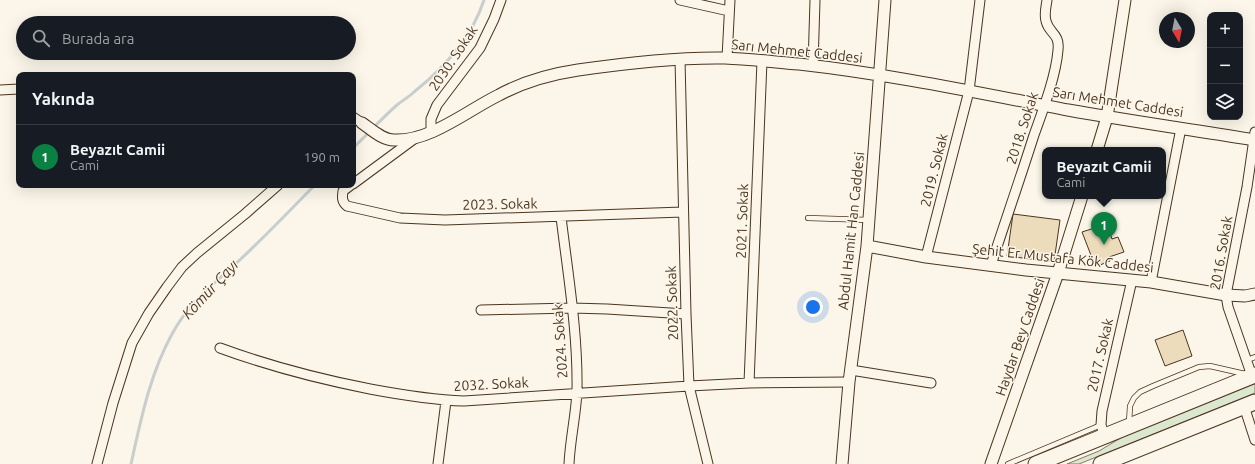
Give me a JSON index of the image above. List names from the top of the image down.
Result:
{
  "streets": {
    "street": [
      "Sarı Mehmet Caddesi",
      "2030. Sokak",
      "2018. Sokak",
      "2019. Sokak",
      "2023. Sokak",
      "2021. Sokak",
      "Abdul Hamit Han Caddesi",
      "2016. Sokak",
      "Şehit Er Mustafa Kök Caddesi",
      "2022. Sokak",
      "Haydar Bey Caddesi",
      "2024. Sokak",
      "2017. Sokak",
      "2032. Sokak"
    ]
  },
  "crossings": [
    ["Sarı Mehmet Caddesi", "2030. Sokak"],
    ["Sarı Mehmet Caddesi", "2018. Sokak"],
    ["Sarı Mehmet Caddesi", "2019. Sokak"],
    ["Sarı Mehmet Caddesi", "2023. Sokak"],
    ["Sarı Mehmet Caddesi", "2021. Sokak"],
    ["Sarı Mehmet Caddesi", "Abdul Hamit Han Caddesi"],
    ["Sarı Mehmet Caddesi", "2016. Sokak"],
    ["Sarı Mehmet Caddesi", "2022. Sokak"],
    ["2018. Sokak", "Şehit Er Mustafa Kök Caddesi"],
    ["2019. Sokak", "Şehit Er Mustafa Kök Caddesi"],
    ["2023. Sokak", "2022. Sokak"],
    ["2023. Sokak", "2024. Sokak"],
    ["Abdul Hamit Han Caddesi", "Şehit Er Mustafa Kök Caddesi"],
    ["2016. Sokak", "Şehit Er Mustafa Kök Caddesi"],
    ["Şehit Er Mustafa Kök Caddesi", "Haydar Bey Caddesi"],
    ["Şehit Er Mustafa Kök Caddesi", "2017. Sokak"],
    ["2022. Sokak", "2032. Sokak"],
    ["2024. Sokak", "2032. Sokak"]
  ],
  "water": ["Kömür Çayı"],
  "north": "bottom",
  "page": {
    "map_buttons": ["+", "−"],
    "search": "Burada ara",
    "heading": "Yakında",
    "list": [
      {
        "mark": "1",
        "name": "Beyazıt Camii",
        "note": "Cami",
        "value": "190 m"
      }
    ],
    "popup": ["Beyazıt Camii", "Cami"],
    "pins": "1"
  }
}
